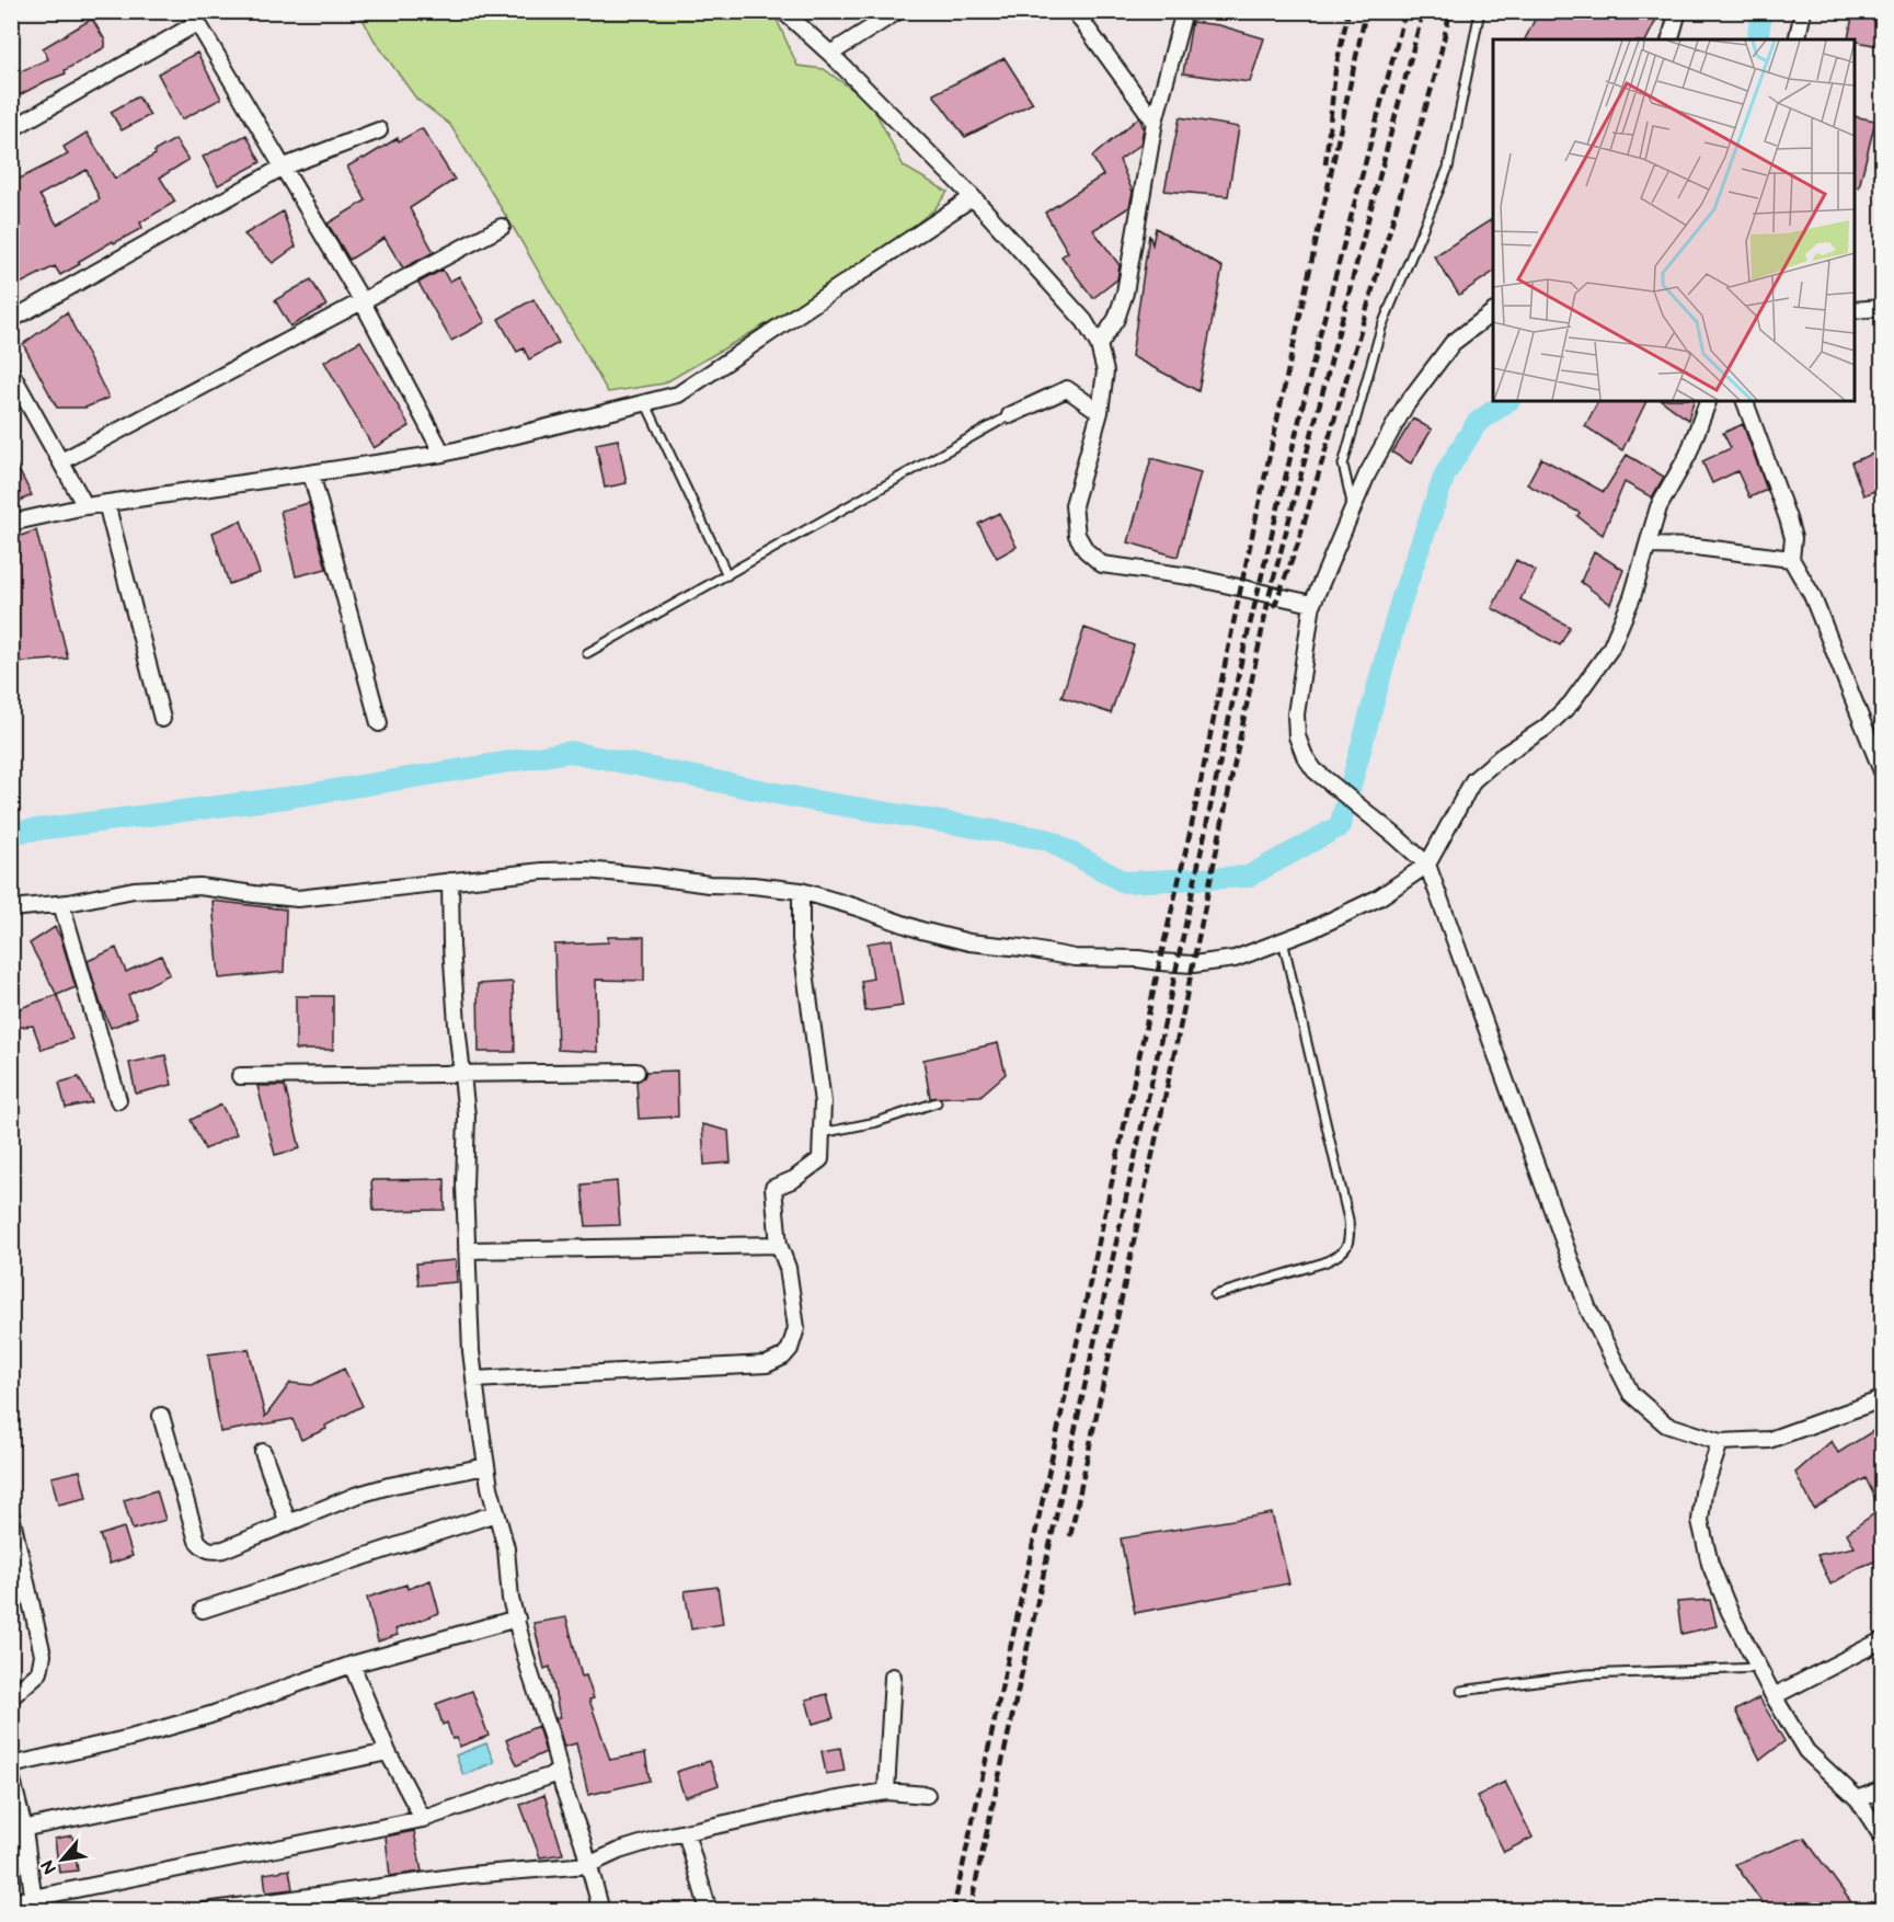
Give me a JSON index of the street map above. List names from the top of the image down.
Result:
{
  "north": "bottom left"
}
